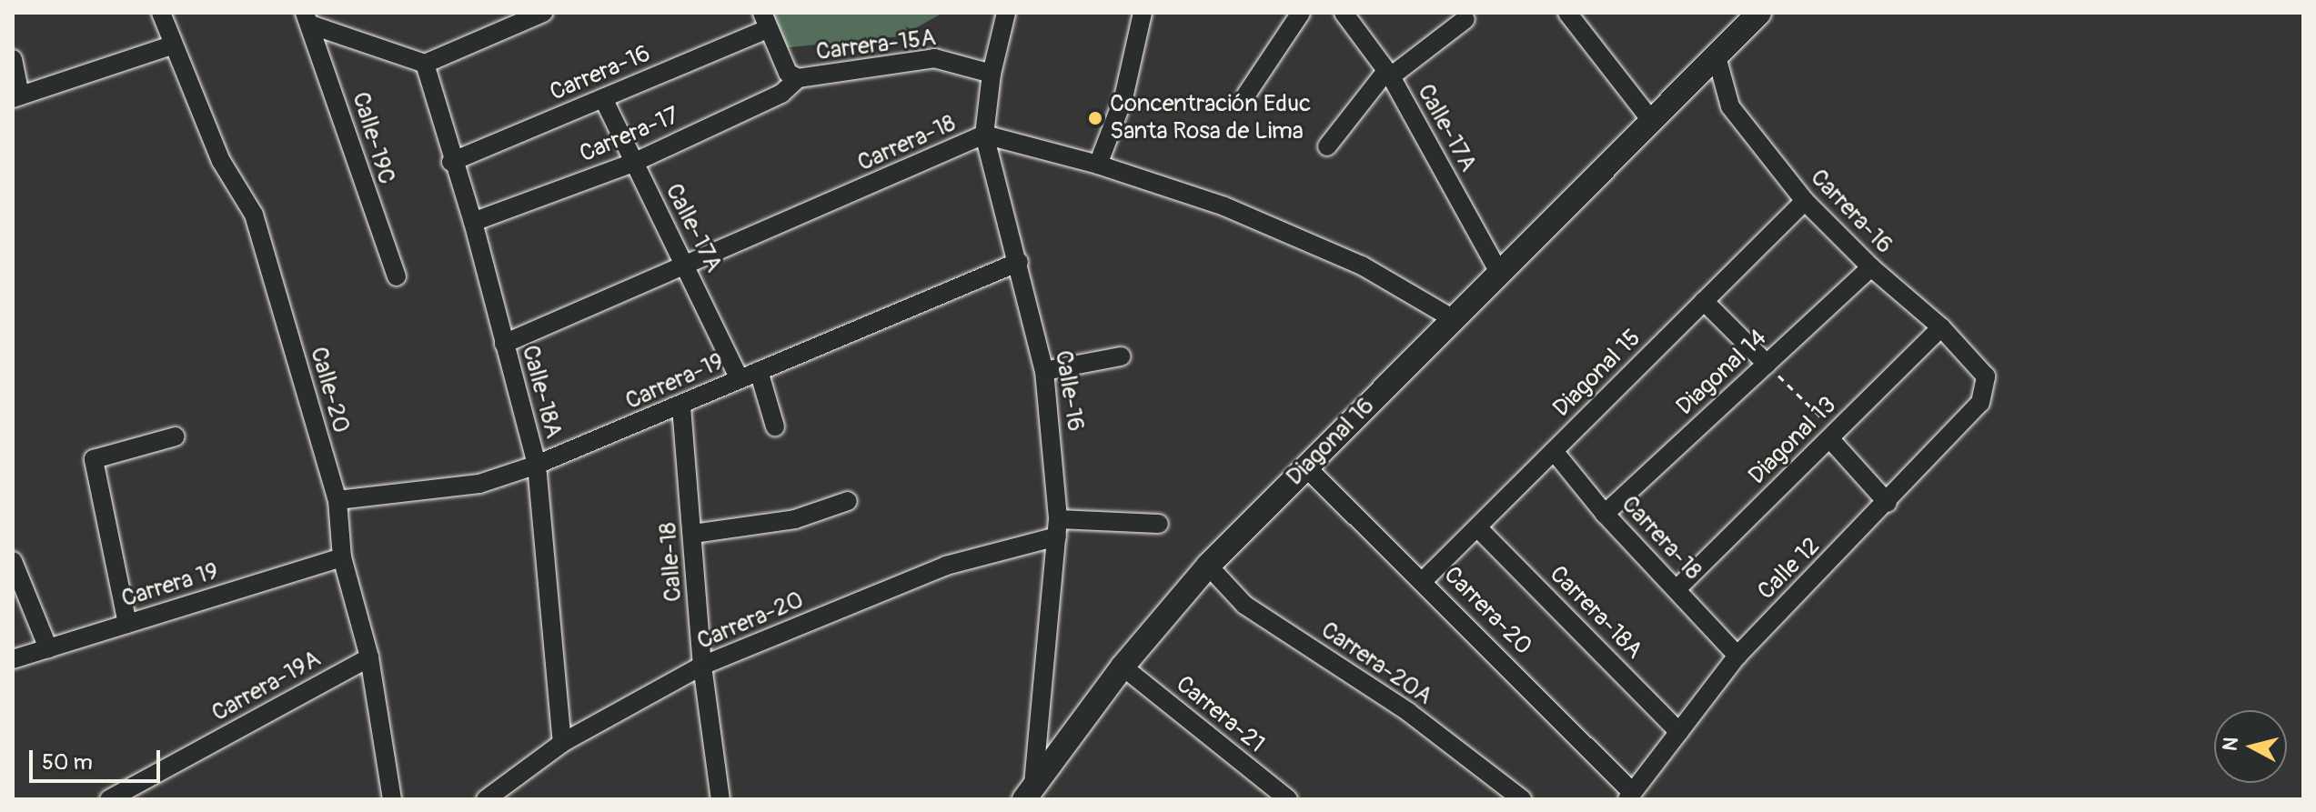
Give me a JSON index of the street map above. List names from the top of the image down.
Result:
{
  "streets": {
    "street": [
      "Carrera-15A",
      "Carrera-16",
      "Calle-17A",
      "Carrera-17",
      "Calle-19C",
      "Carrera-18",
      "Diagonal 14",
      "Diagonal 15",
      "Carrera-19",
      "Calle-20",
      "Calle-16",
      "Calle-18A",
      "Diagonal 13",
      "Diagonal 16",
      "Calle-18",
      "Calle 12",
      "Carrera 19",
      "Carrera-20",
      "Carrera-18A",
      "Carrera-20A",
      "Carrera-19A",
      "Carrera-21"
    ]
  },
  "crossings": [
    ["Carrera-15A", "Carrera-16"],
    ["Carrera-15A", "Carrera-17"],
    ["Carrera-15A", "Calle-16"],
    ["Carrera-16", "Calle-17A"],
    ["Carrera-16", "Diagonal 14"],
    ["Carrera-16", "Diagonal 15"],
    ["Carrera-16", "Calle-18A"],
    ["Carrera-16", "Diagonal 13"],
    ["Carrera-16", "Diagonal 16"],
    ["Carrera-16", "Calle 12"],
    ["Calle-17A", "Carrera-17"],
    ["Calle-17A", "Carrera-18"],
    ["Calle-17A", "Carrera-19"],
    ["Calle-17A", "Diagonal 16"],
    ["Carrera-17", "Calle-18A"],
    ["Carrera-18", "Diagonal 14"],
    ["Carrera-18", "Diagonal 15"],
    ["Carrera-18", "Calle-16"],
    ["Carrera-18", "Calle-18A"],
    ["Carrera-18", "Diagonal 13"],
    ["Carrera-18", "Diagonal 16"],
    ["Carrera-18", "Calle 12"],
    ["Diagonal 15", "Carrera-20"],
    ["Diagonal 15", "Carrera-18A"],
    ["Carrera-19", "Calle-20"],
    ["Carrera-19", "Calle-16"],
    ["Carrera-19", "Calle-18A"],
    ["Carrera-19", "Calle-18"],
    ["Calle-20", "Carrera 19"],
    ["Calle-20", "Carrera-19A"],
    ["Calle-16", "Diagonal 16"],
    ["Calle-16", "Carrera-20"],
    ["Calle-18A", "Carrera-20"],
    ["Diagonal 16", "Carrera-20"],
    ["Diagonal 16", "Carrera-20A"],
    ["Diagonal 16", "Carrera-21"],
    ["Calle-18", "Carrera-20"],
    ["Calle 12", "Carrera-20"],
    ["Calle 12", "Carrera-18A"]
  ],
  "places": ["Concentración Educ Santa Rosa de Lima"],
  "scale_bar": "50 m",
  "north": "left"
}
